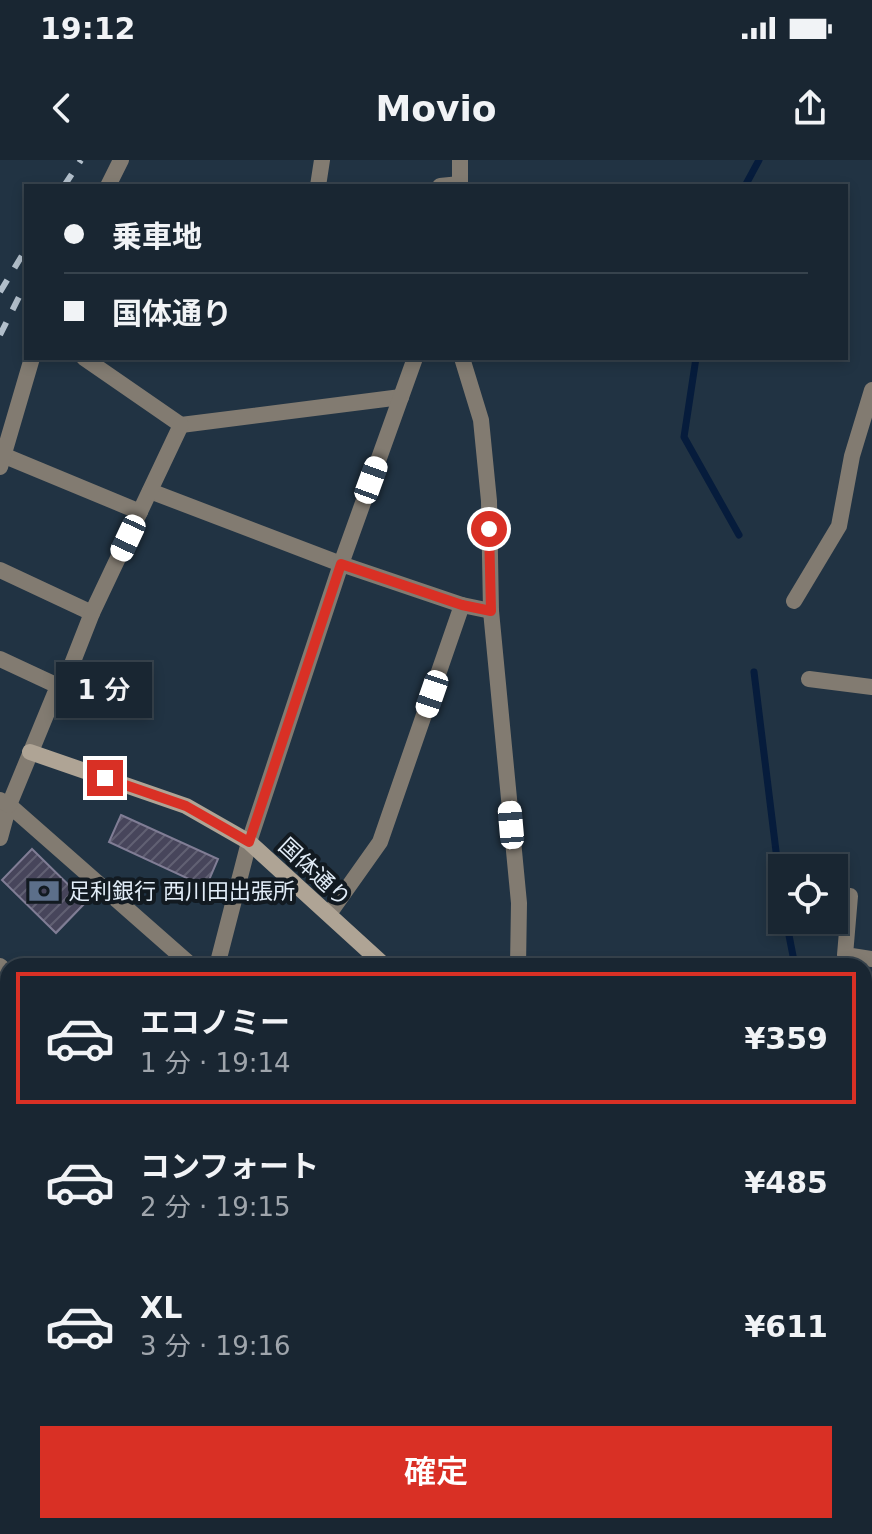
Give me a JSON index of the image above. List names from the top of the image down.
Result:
{
  "streets": {
    "main road": ["国体通り"]
  },
  "places": {
    "bank": ["足利銀行 西川田出張所"]
  },
  "page": {
    "status": "19:12",
    "header": "Movio",
    "banner": ["乗車地", "国体通り"],
    "bubble": "1 分",
    "list": [
      {
        "name": "エコノミー",
        "note": "1 分 · 19:14",
        "value": "¥359"
      },
      {
        "name": "コンフォート",
        "note": "2 分 · 19:15",
        "value": "¥485"
      },
      {
        "name": "XL",
        "note": "3 分 · 19:16",
        "value": "¥611"
      }
    ],
    "buttons": "確定"
  }
}
